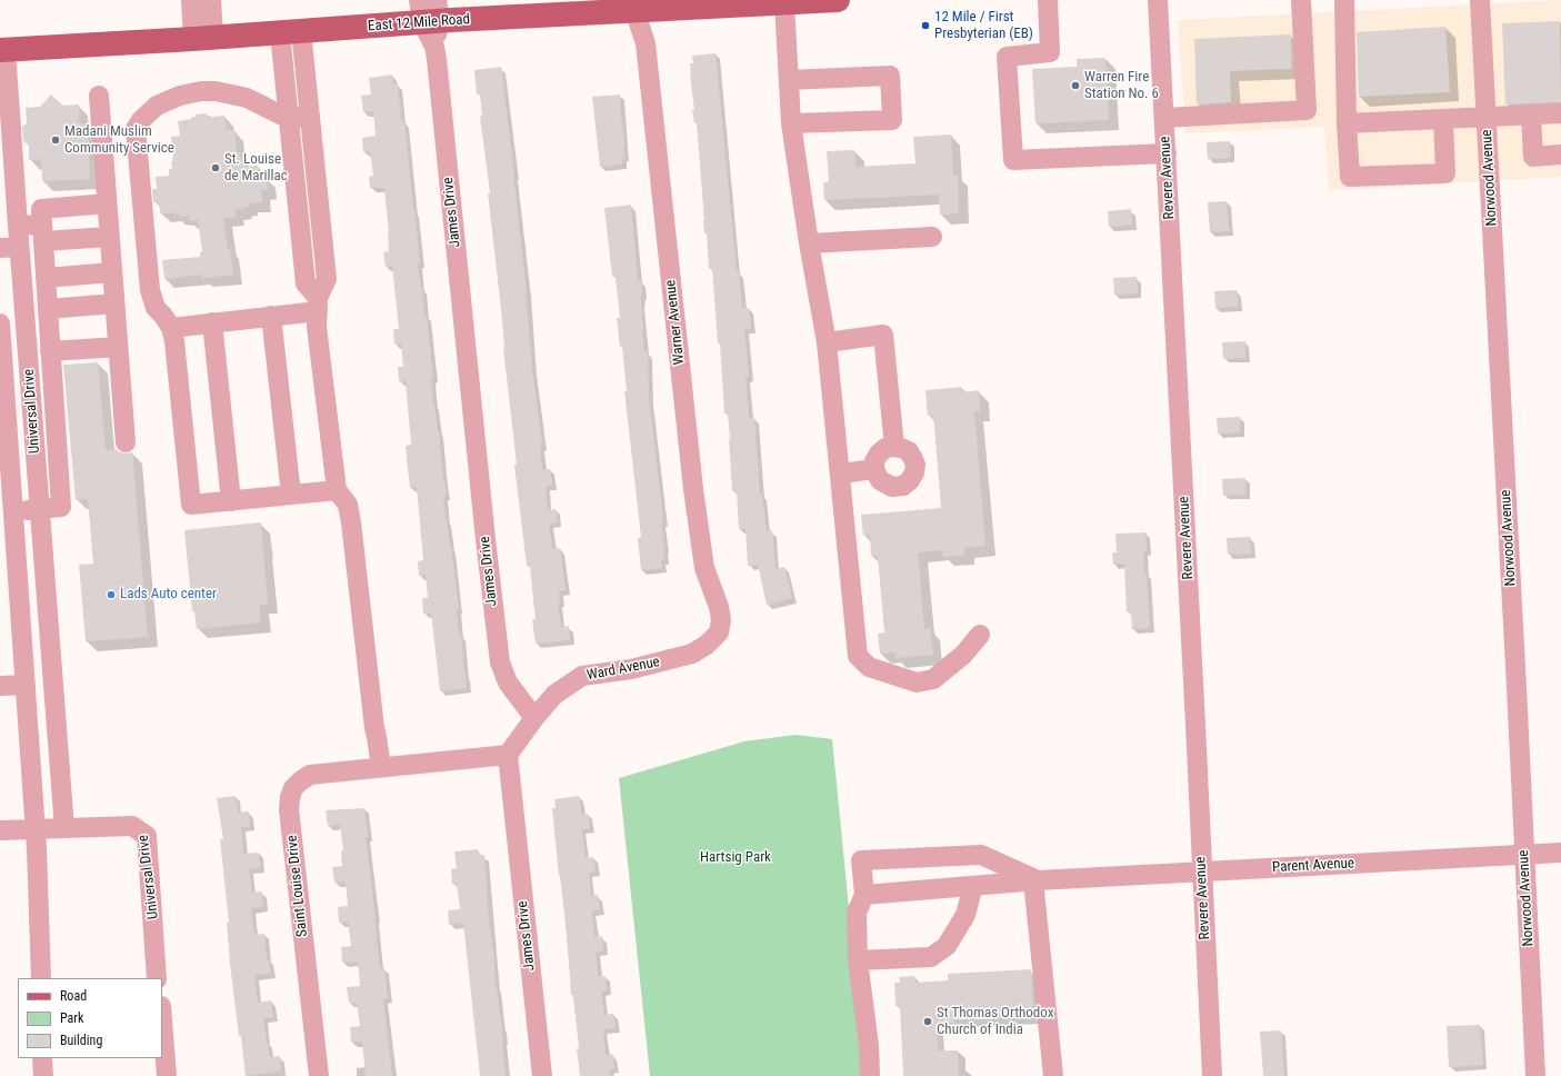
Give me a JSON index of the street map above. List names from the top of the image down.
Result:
{
  "streets": {
    "main road": ["East 12 Mile Road"],
    "street": [
      "Revere Avenue",
      "Norwood Avenue",
      "James Drive",
      "Warner Avenue",
      "Universal Drive",
      "Ward Avenue",
      "Parent Avenue",
      "Saint Louise Drive"
    ]
  },
  "crossings": [
    ["East 12 Mile Road", "James Drive"],
    ["East 12 Mile Road", "Warner Avenue"],
    ["East 12 Mile Road", "Universal Drive"],
    ["Revere Avenue", "Parent Avenue"],
    ["Norwood Avenue", "Parent Avenue"],
    ["James Drive", "Ward Avenue"],
    ["Warner Avenue", "Ward Avenue"]
  ],
  "parks": ["Hartsig Park"],
  "places": [
    "12 Mile / First Presbyterian (EB)",
    "Warren Fire Station No. 6",
    "Madani Muslim Community Service",
    "St. Louise de Marillac",
    "Lads Auto center",
    "St Thomas Orthodox Church of India"
  ],
  "legend": ["Road", "Park", "Building"]
}
